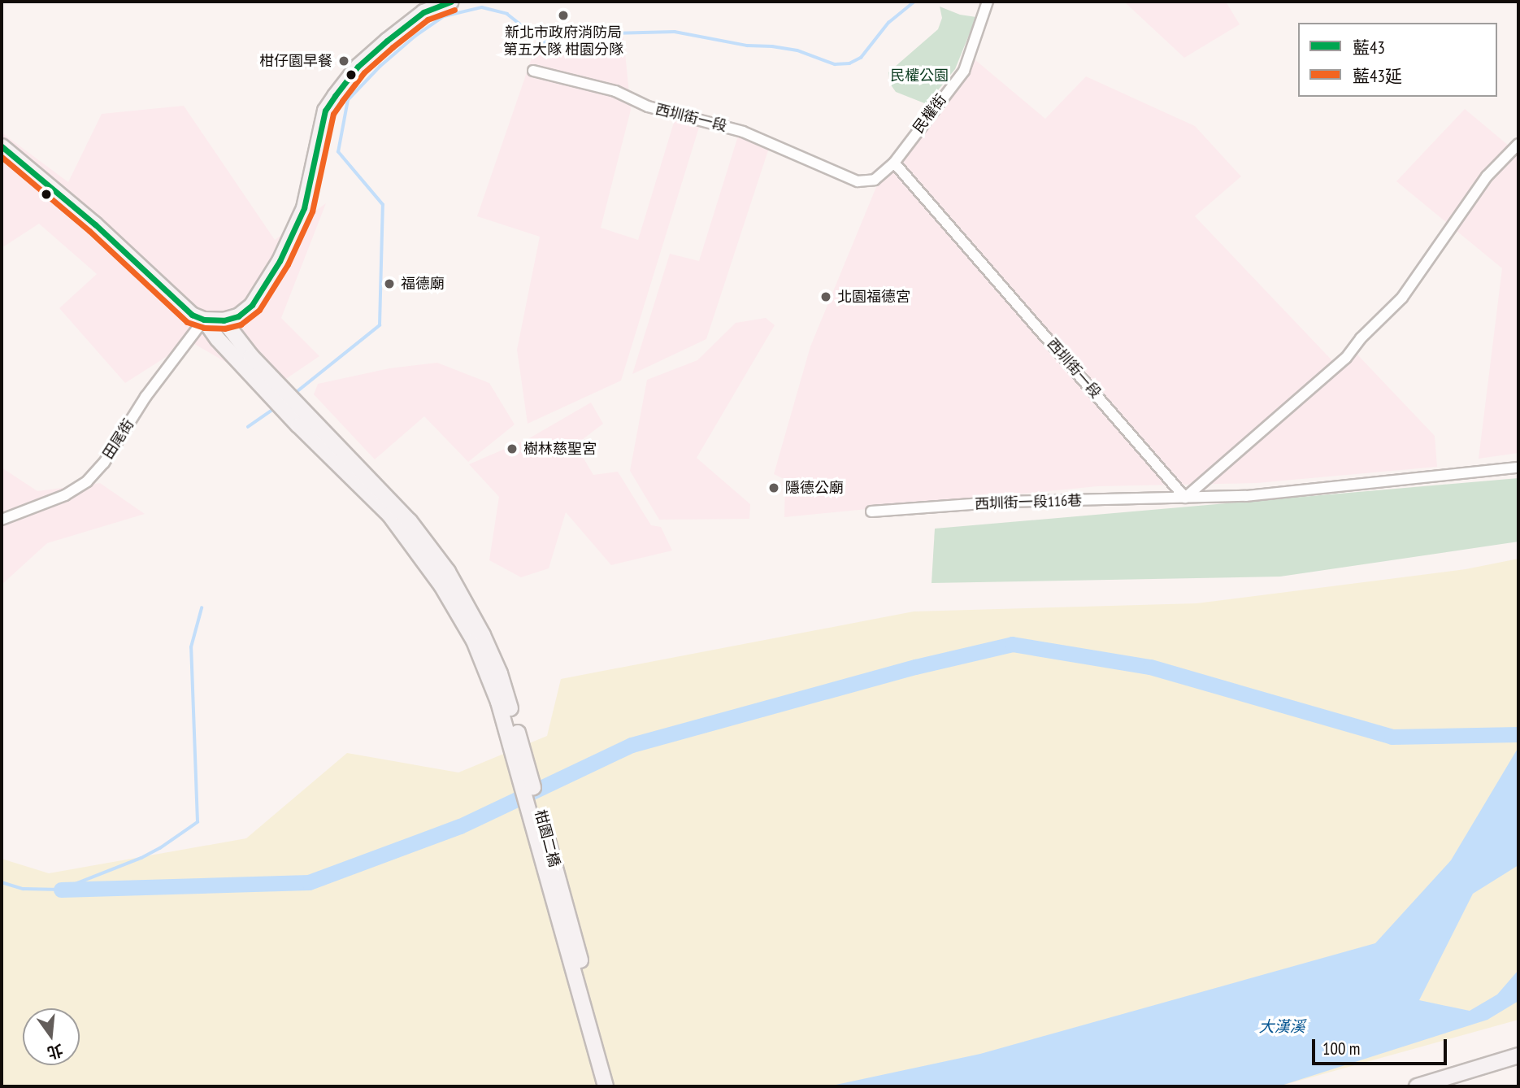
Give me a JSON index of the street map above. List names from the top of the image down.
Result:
{
  "streets": {
    "street": [
      "民權街",
      "西圳街一段",
      "田尾街",
      "西圳街一段116巷",
      "柑園二橋"
    ]
  },
  "crossings": [
    ["民權街", "西圳街一段"],
    ["西圳街一段", "西圳街一段116巷"]
  ],
  "water": ["大漢溪"],
  "parks": ["民權公園"],
  "places": [
    "新北市政府消防局 第五大隊 柑園分隊",
    "柑仔園早餐",
    "福德廟",
    "北園福德宮",
    "樹林慈聖宮",
    "隱德公廟"
  ],
  "lines": ["transit line 藍43", "transit line 藍43延"],
  "legend": ["藍43", "藍43延"],
  "scale_bar": "100 m",
  "north": "bottom"
}
